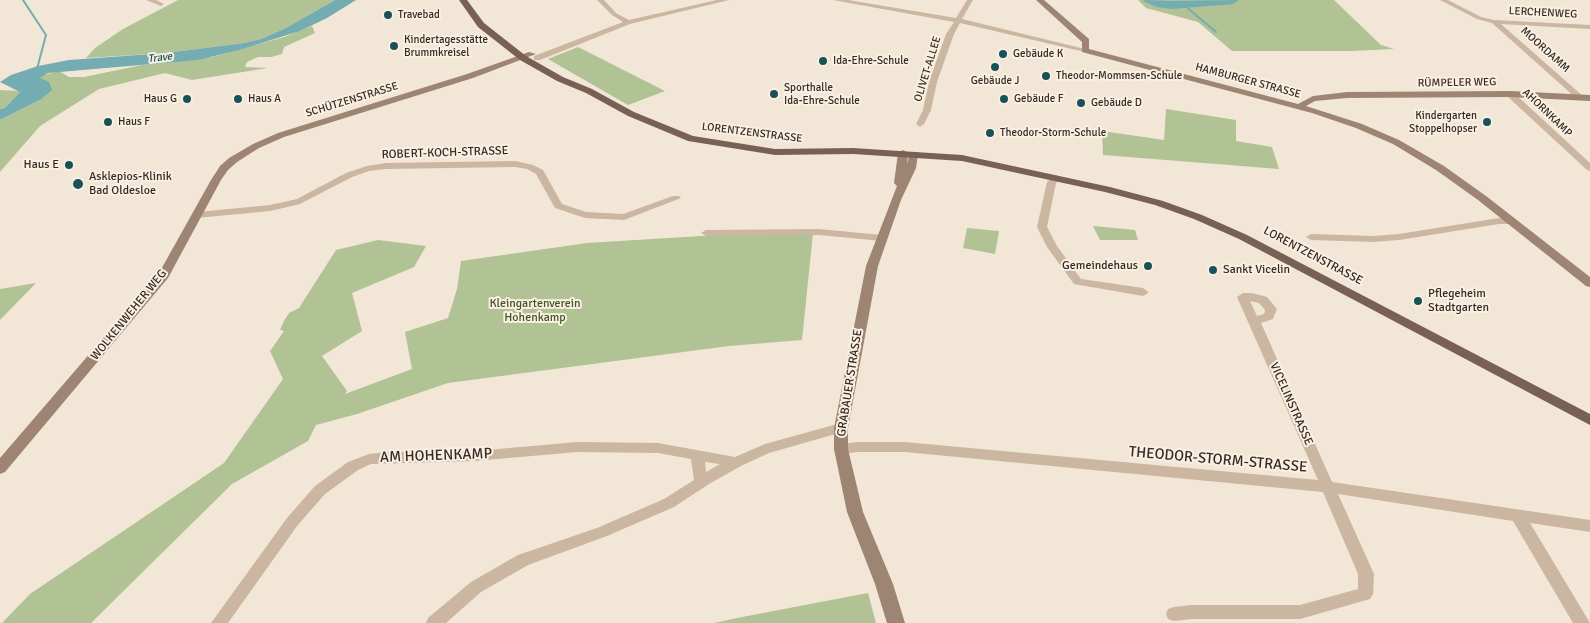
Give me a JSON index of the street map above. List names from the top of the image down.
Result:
{
  "streets": {
    "main road": ["LORENTZENSTRASSE"],
    "street": [
      "LERCHENWEG",
      "MOORDAMM",
      "OLIVET-ALLEE",
      "HAMBURGER STRASSE",
      "RÜMPELER WEG",
      "SCHÜTZENSTRASSE",
      "AHORNKAMP",
      "ROBERT-KOCH-STRASSE",
      "WOLKENWEHER WEG",
      "GRABAUER STRASSE",
      "VICELINSTRASSE",
      "AM HOHENKAMP",
      "THEODOR-STORM-STRASSE"
    ]
  },
  "crossings": [
    ["LERCHENWEG", "MOORDAMM"],
    ["MOORDAMM", "RÜMPELER WEG"],
    ["OLIVET-ALLEE", "HAMBURGER STRASSE"],
    ["HAMBURGER STRASSE", "RÜMPELER WEG"],
    ["RÜMPELER WEG", "AHORNKAMP"],
    ["SCHÜTZENSTRASSE", "LORENTZENSTRASSE"],
    ["SCHÜTZENSTRASSE", "WOLKENWEHER WEG"],
    ["LORENTZENSTRASSE", "GRABAUER STRASSE"],
    ["ROBERT-KOCH-STRASSE", "WOLKENWEHER WEG"],
    ["GRABAUER STRASSE", "THEODOR-STORM-STRASSE"],
    ["VICELINSTRASSE", "THEODOR-STORM-STRASSE"]
  ],
  "water": ["Trave"],
  "parks": ["Kleingartenverein Hohenkamp"],
  "places": [
    "Travebad",
    "Kindertagesstätte Brummkreisel",
    "Gebäude K",
    "Ida-Ehre-Schule",
    "Gebäude J",
    "Theodor-Mommsen-Schule",
    "Sporthalle Ida-Ehre-Schule",
    "Haus G",
    "Haus A",
    "Gebäude F",
    "Gebäude D",
    "Haus F",
    "Kindergarten Stoppelhopser",
    "Theodor-Storm-Schule",
    "Haus E",
    "Asklepios-Klinik Bad Oldesloe",
    "Gemeindehaus",
    "Sankt Vicelin",
    "Pflegeheim Stadtgarten"
  ]
}
